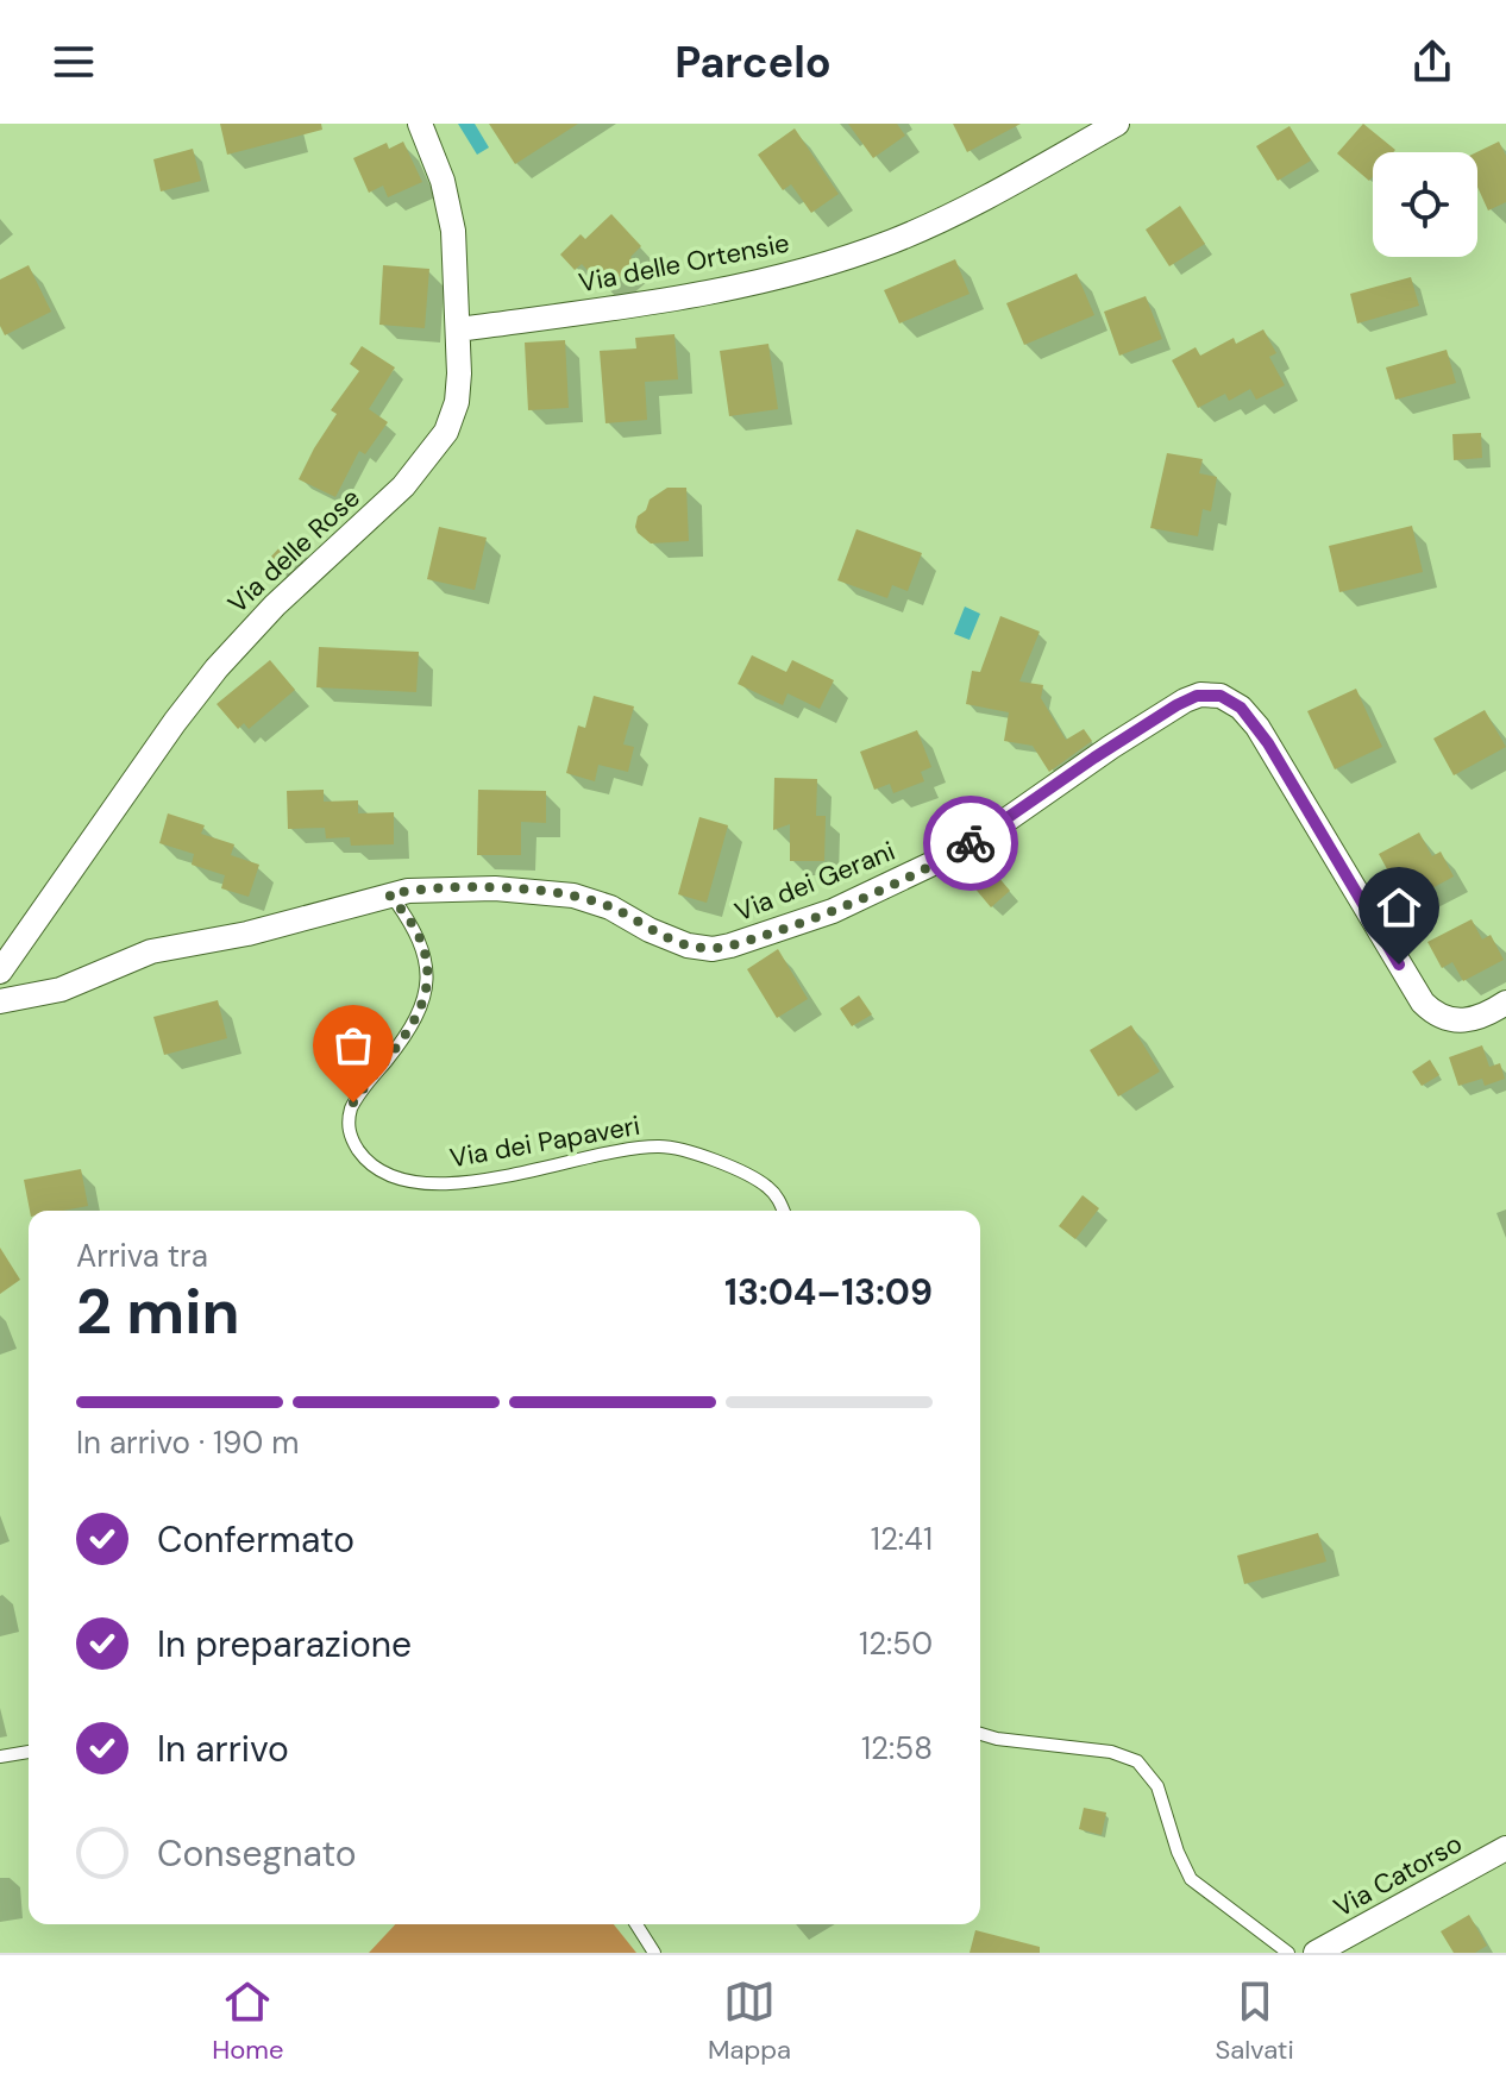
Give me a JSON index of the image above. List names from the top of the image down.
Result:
{
  "streets": {
    "street": [
      "Via delle Ortensie",
      "Via delle Rose",
      "Via dei Gerani",
      "Via Catorso"
    ],
    "lane": ["Via dei Papaveri"]
  },
  "crossings": [
    ["Via delle Ortensie", "Via delle Rose"],
    ["Via dei Gerani", "Via dei Papaveri"]
  ],
  "page": {
    "header": "Parcelo",
    "heading": ["2 min", "Arriva tra", "13:04–13:09"],
    "bar": "In arrivo · 190 m",
    "list": [
      ["Confermato", "12:41"],
      ["In preparazione", "12:50"],
      ["In arrivo", "12:58"],
      "Consegnato"
    ],
    "tabs": ["Home", "Mappa", "Salvati"]
  }
}
